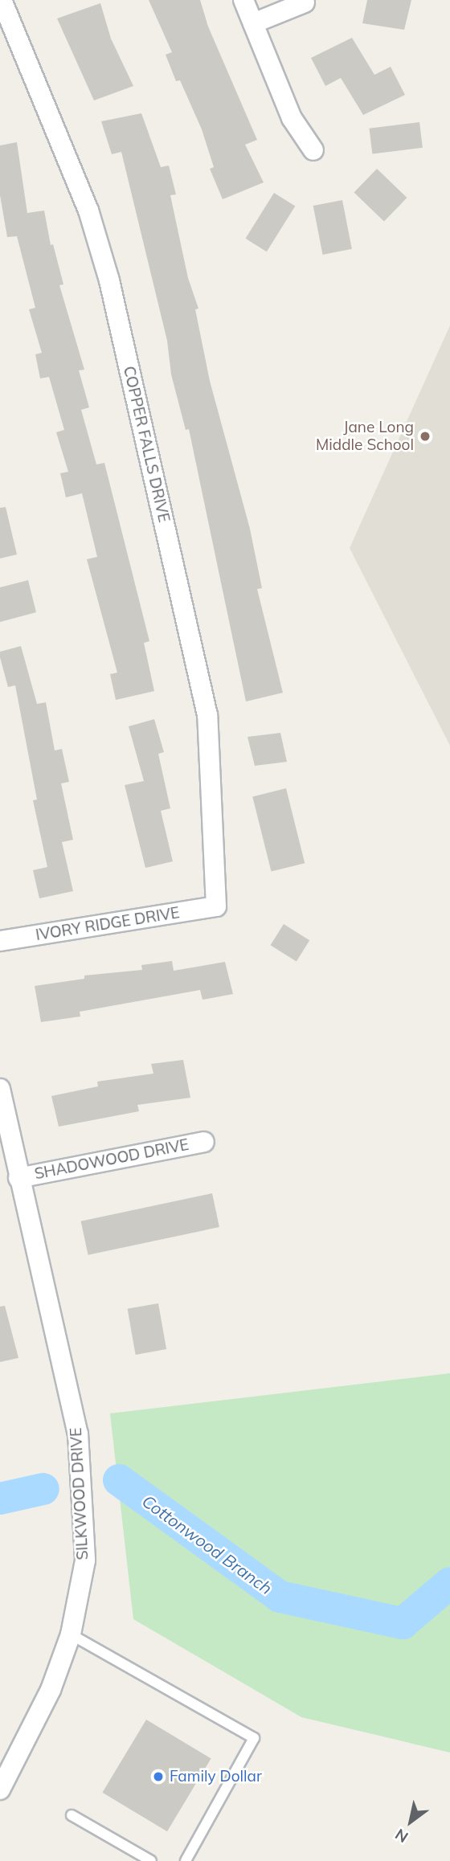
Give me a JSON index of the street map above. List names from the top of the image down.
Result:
{
  "streets": {
    "street": [
      "COPPER FALLS DRIVE",
      "IVORY RIDGE DRIVE",
      "SHADOWOOD DRIVE",
      "SILKWOOD DRIVE"
    ]
  },
  "crossings": [
    ["COPPER FALLS DRIVE", "IVORY RIDGE DRIVE"],
    ["SHADOWOOD DRIVE", "SILKWOOD DRIVE"]
  ],
  "water": ["Cottonwood Branch"],
  "places": ["Jane Long Middle School", "Family Dollar"],
  "north": "bottom left"
}
